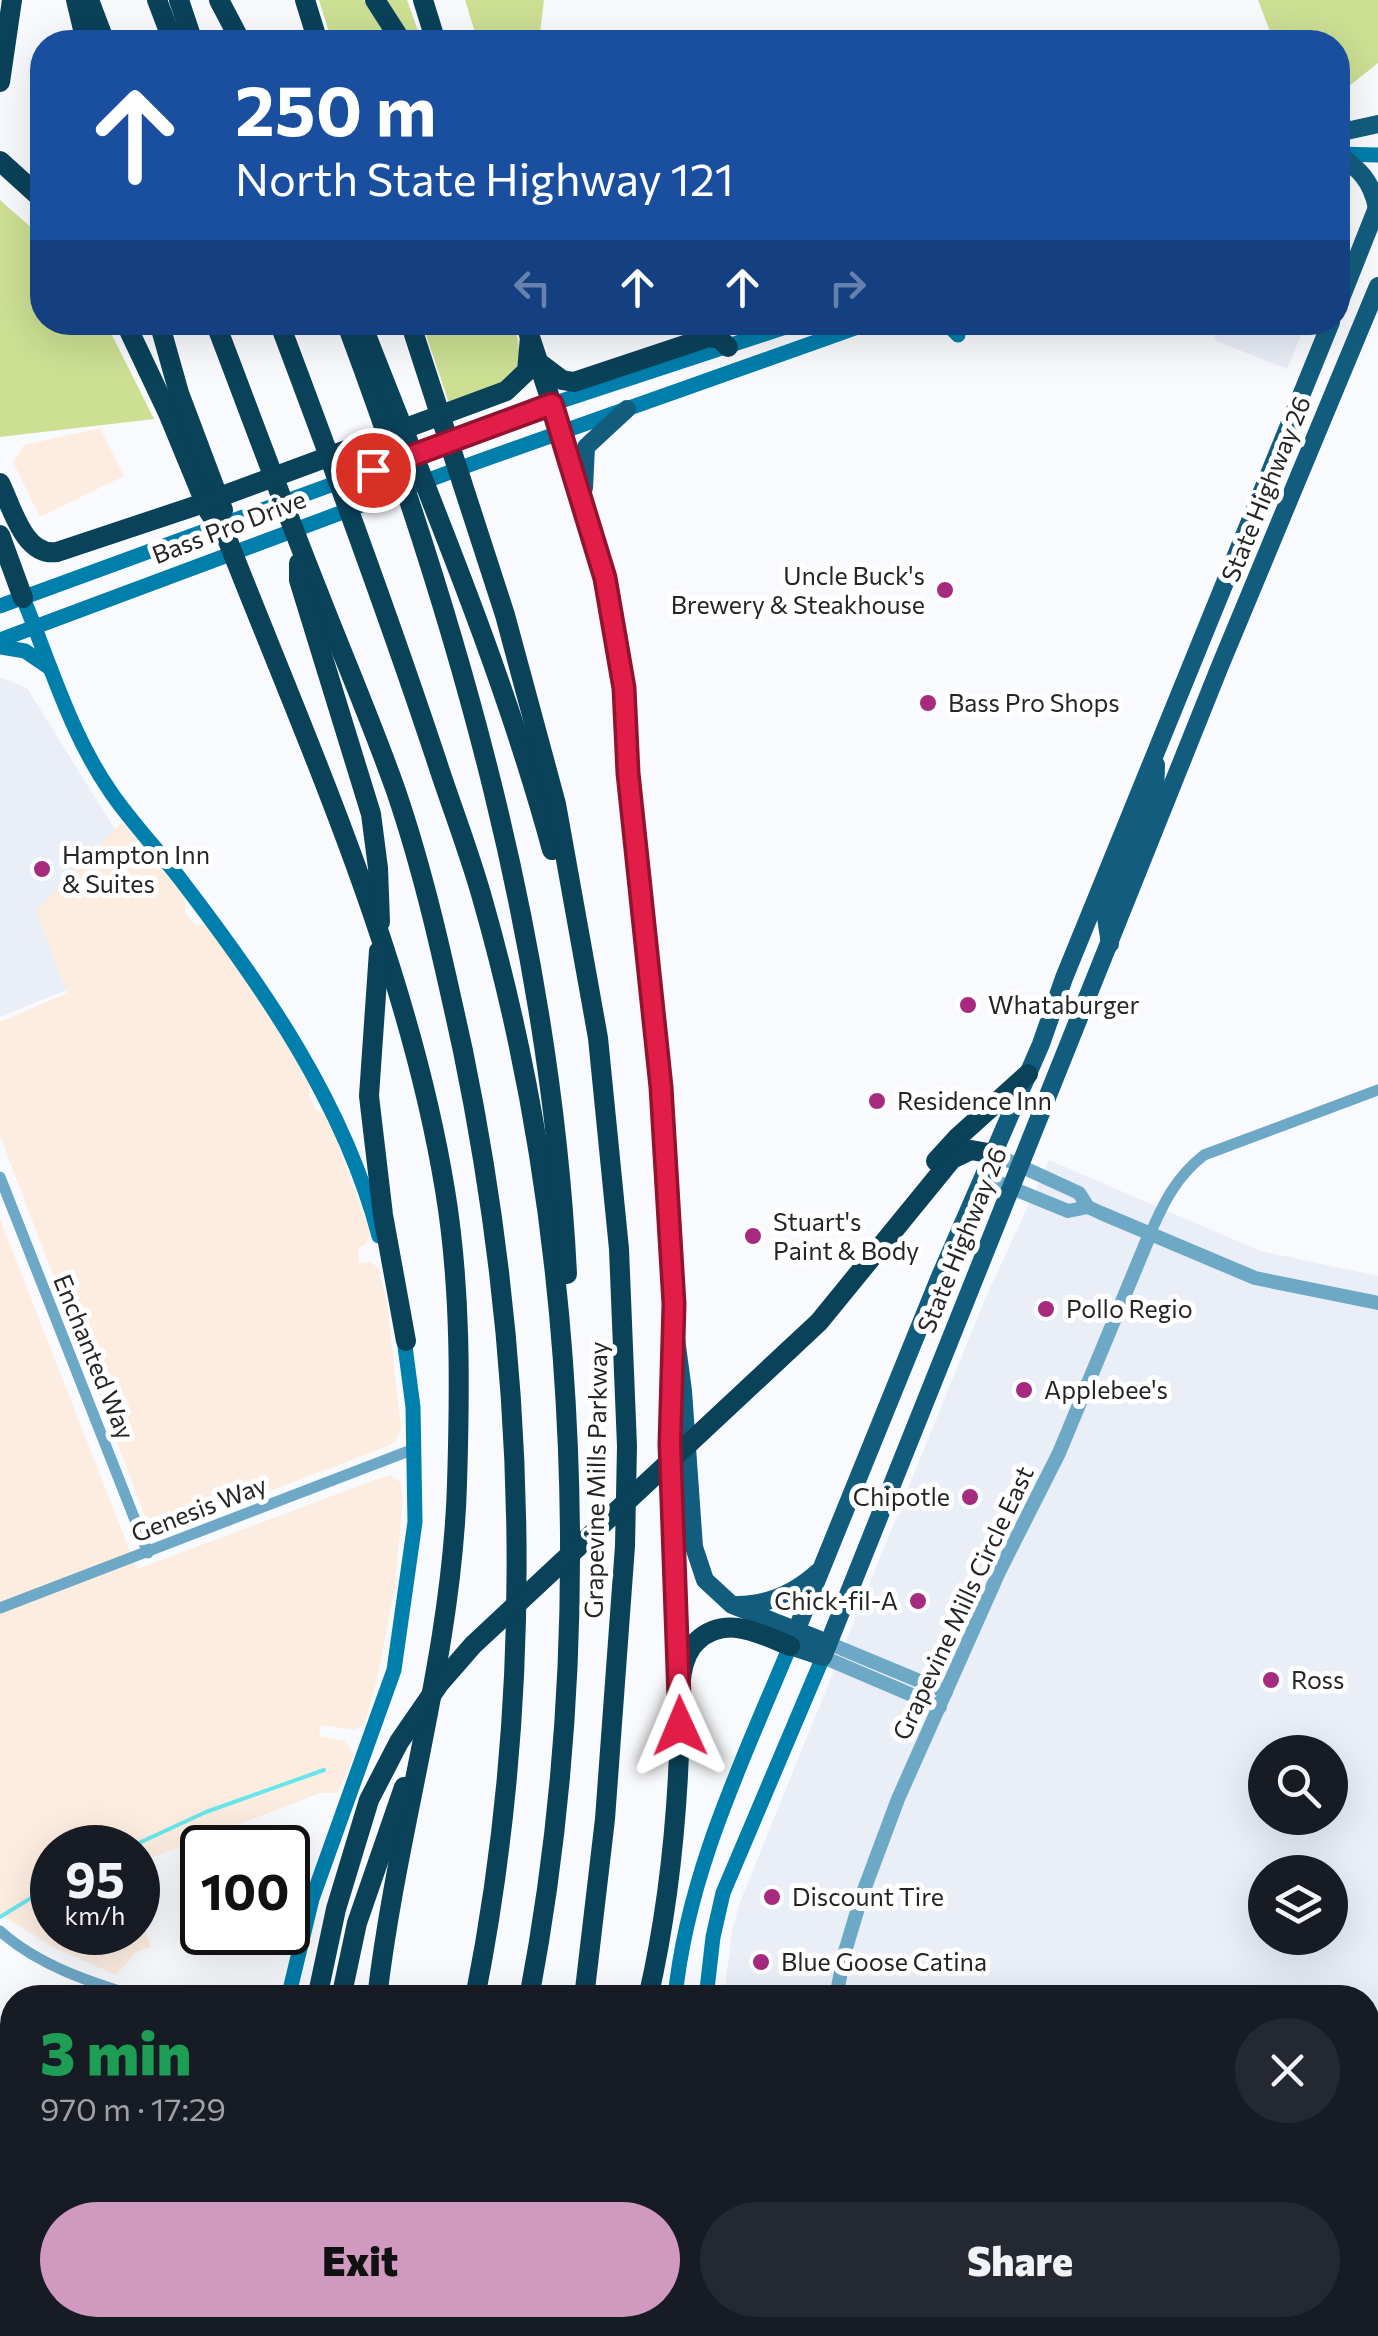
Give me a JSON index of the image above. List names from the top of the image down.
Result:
{
  "streets": {
    "highway": ["Grapevine Mills Parkway"],
    "main road": ["State Highway 26", "Bass Pro Drive"],
    "street": ["Enchanted Way", "Genesis Way", "Grapevine Mills Circle East"]
  },
  "crossings": [
    ["Enchanted Way", "Genesis Way"]
  ],
  "places": [
    "Uncle Buck's Brewery & Steakhouse",
    "Bass Pro Shops",
    "Hampton Inn & Suites",
    "Whataburger",
    "Residence Inn",
    "Stuart's Paint & Body",
    "Pollo Regio",
    "Applebee's",
    "Chipotle",
    "Chick-fil-A",
    "Ross",
    "Discount Tire",
    "Blue Goose Catina"
  ],
  "page": {
    "turn": ["250 m", "North State Highway 121"],
    "speed": "95 km/h",
    "limit": "100",
    "heading": ["3 min", "970 m · 17:29"],
    "buttons": ["Exit", "Share"]
  }
}
